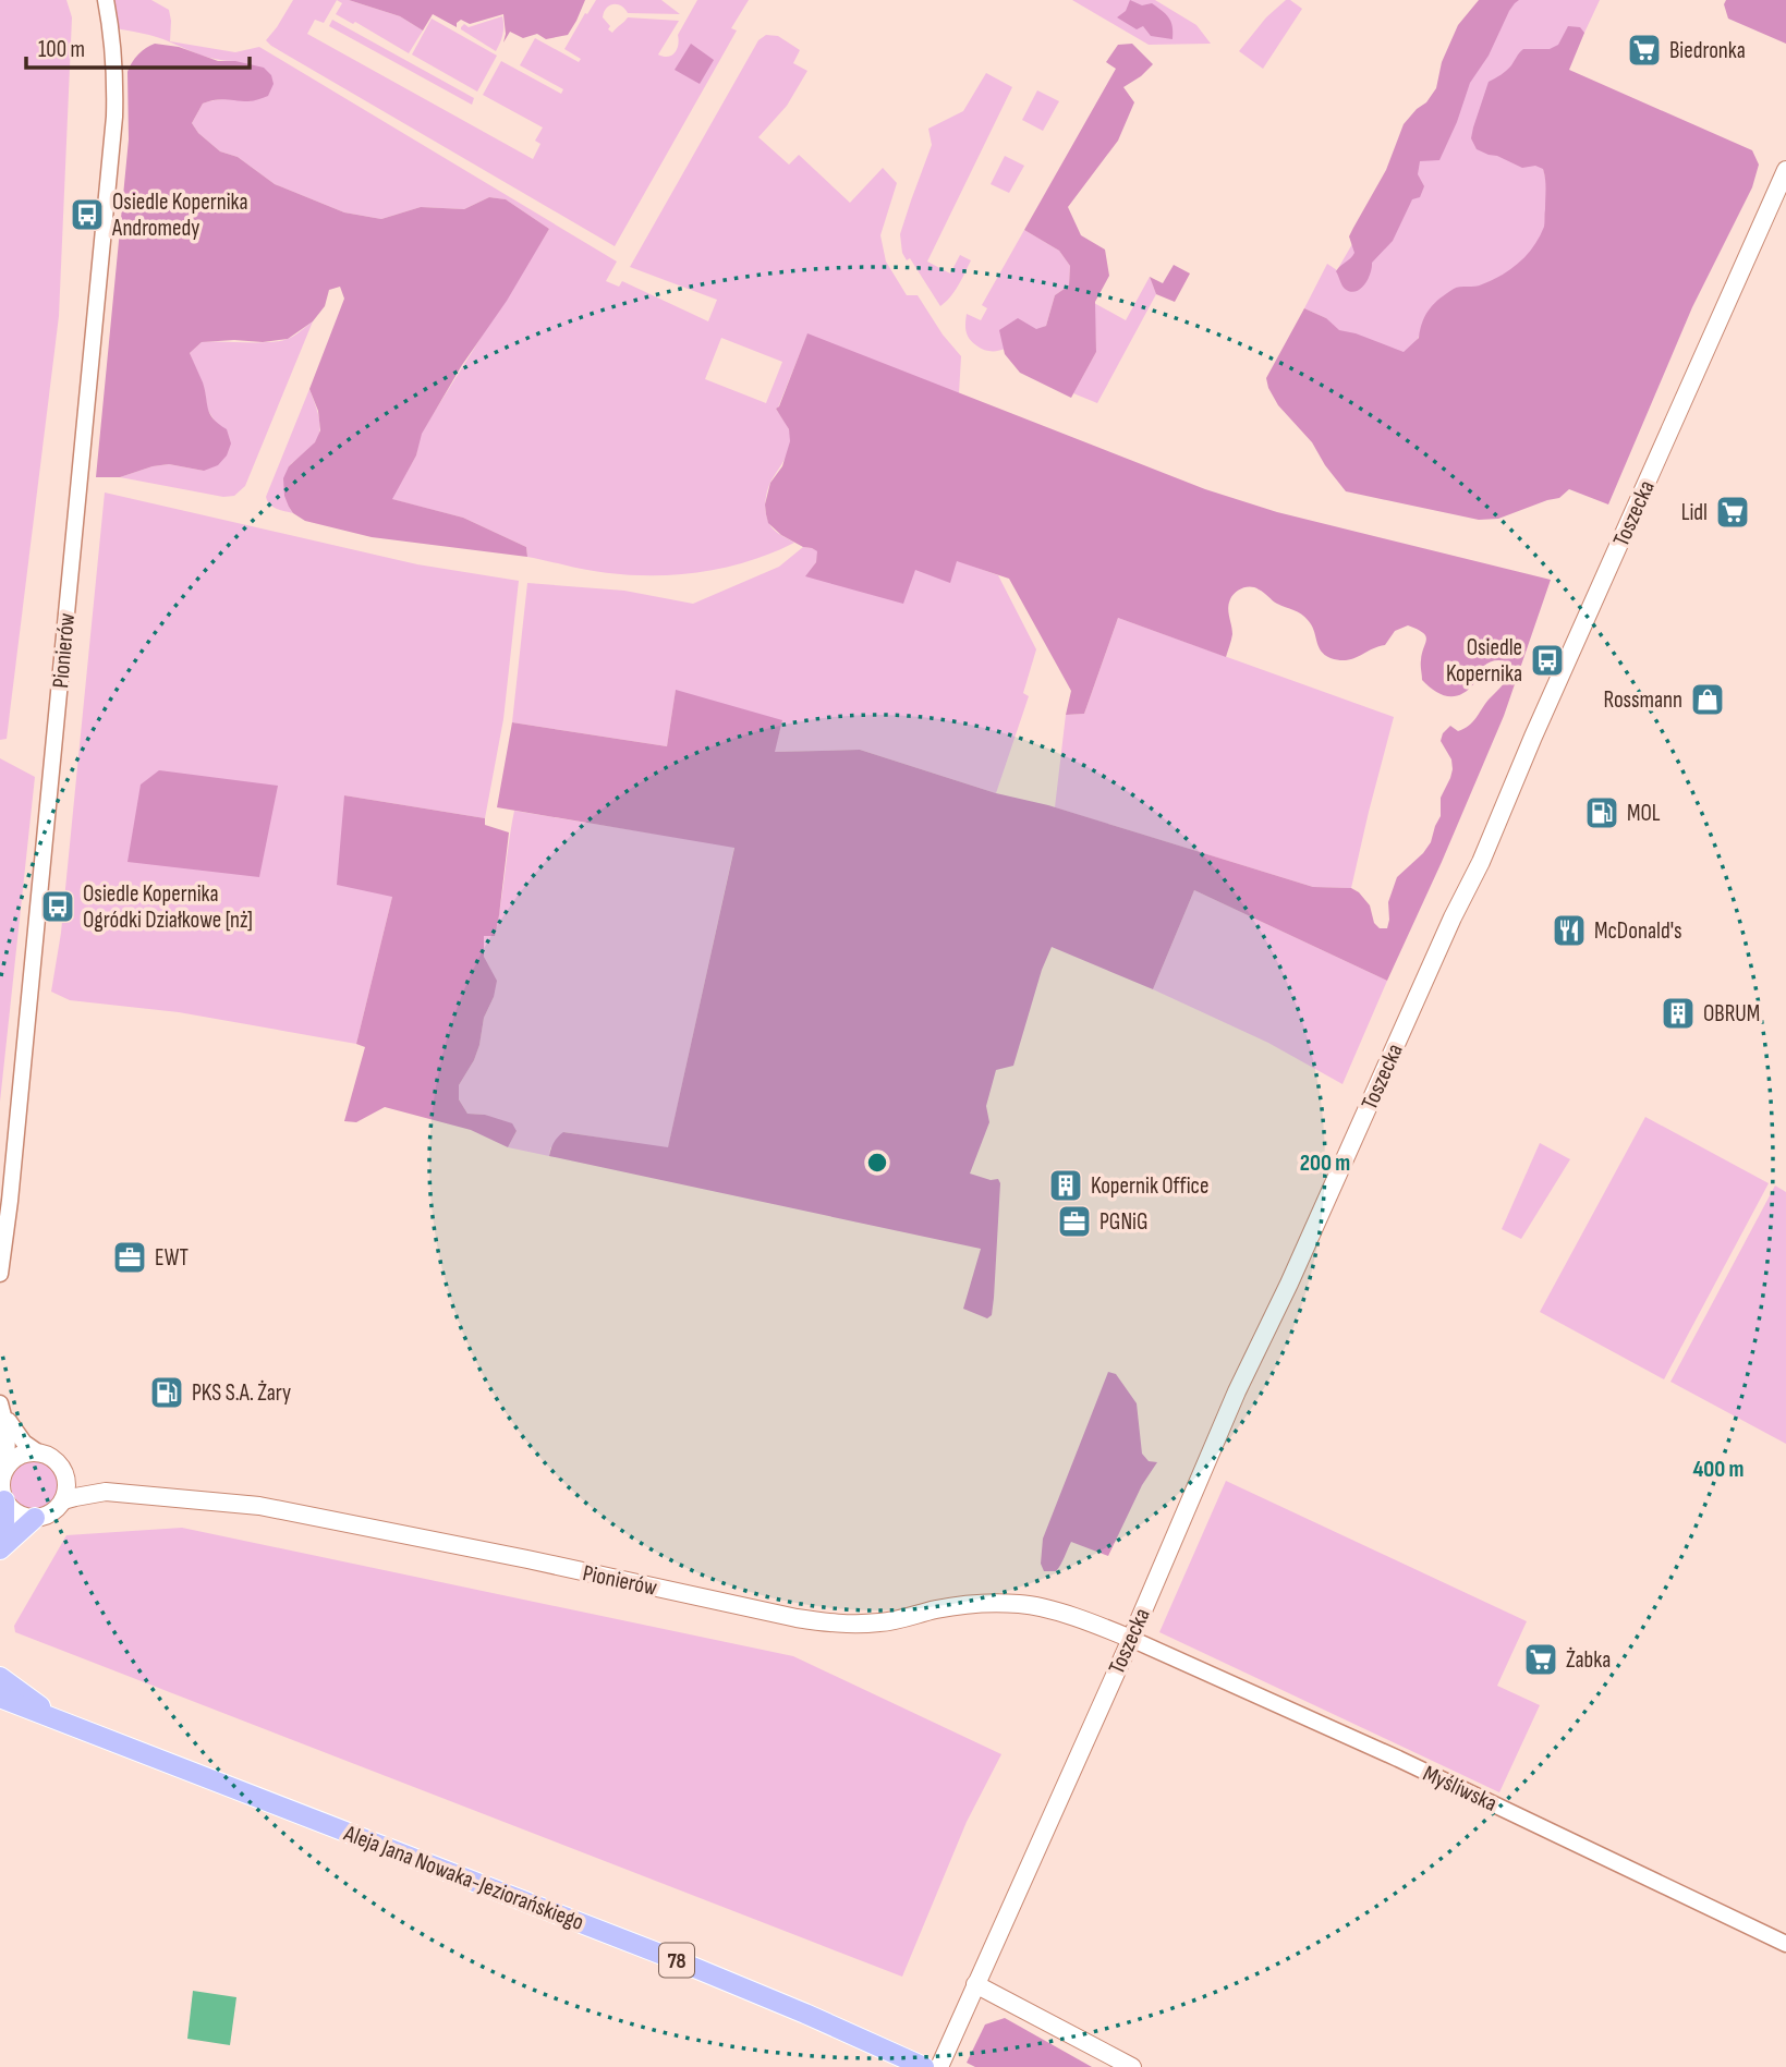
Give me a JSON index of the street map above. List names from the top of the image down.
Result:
{
  "streets": {
    "main road": [
      "Toszecka",
      "Pionierów",
      "Aleja Jana Nowaka-Jeziorańskiego",
      "78"
    ],
    "street": ["Myśliwska"]
  },
  "crossings": [
    ["Toszecka", "Pionierów"],
    ["Toszecka", "Myśliwska"],
    ["Pionierów", "Myśliwska"]
  ],
  "places": {
    "supermarket": ["Biedronka", "Lidl", "Żabka"],
    "bus stop": ["Osiedle Kopernika Andromedy", "Osiedle Kopernika", "Osiedle Kopernika Ogródki Działkowe [nż]"],
    "shop": ["Rossmann"],
    "fuel station": ["MOL", "PKS S.A. Żary"],
    "restaurant": ["McDonald's"],
    "building": ["OBRUM", "Kopernik Office"],
    "office": ["PGNiG", "EWT"]
  },
  "scale_bar": "100 m",
  "rings": ["200 m", "400 m"]
}
